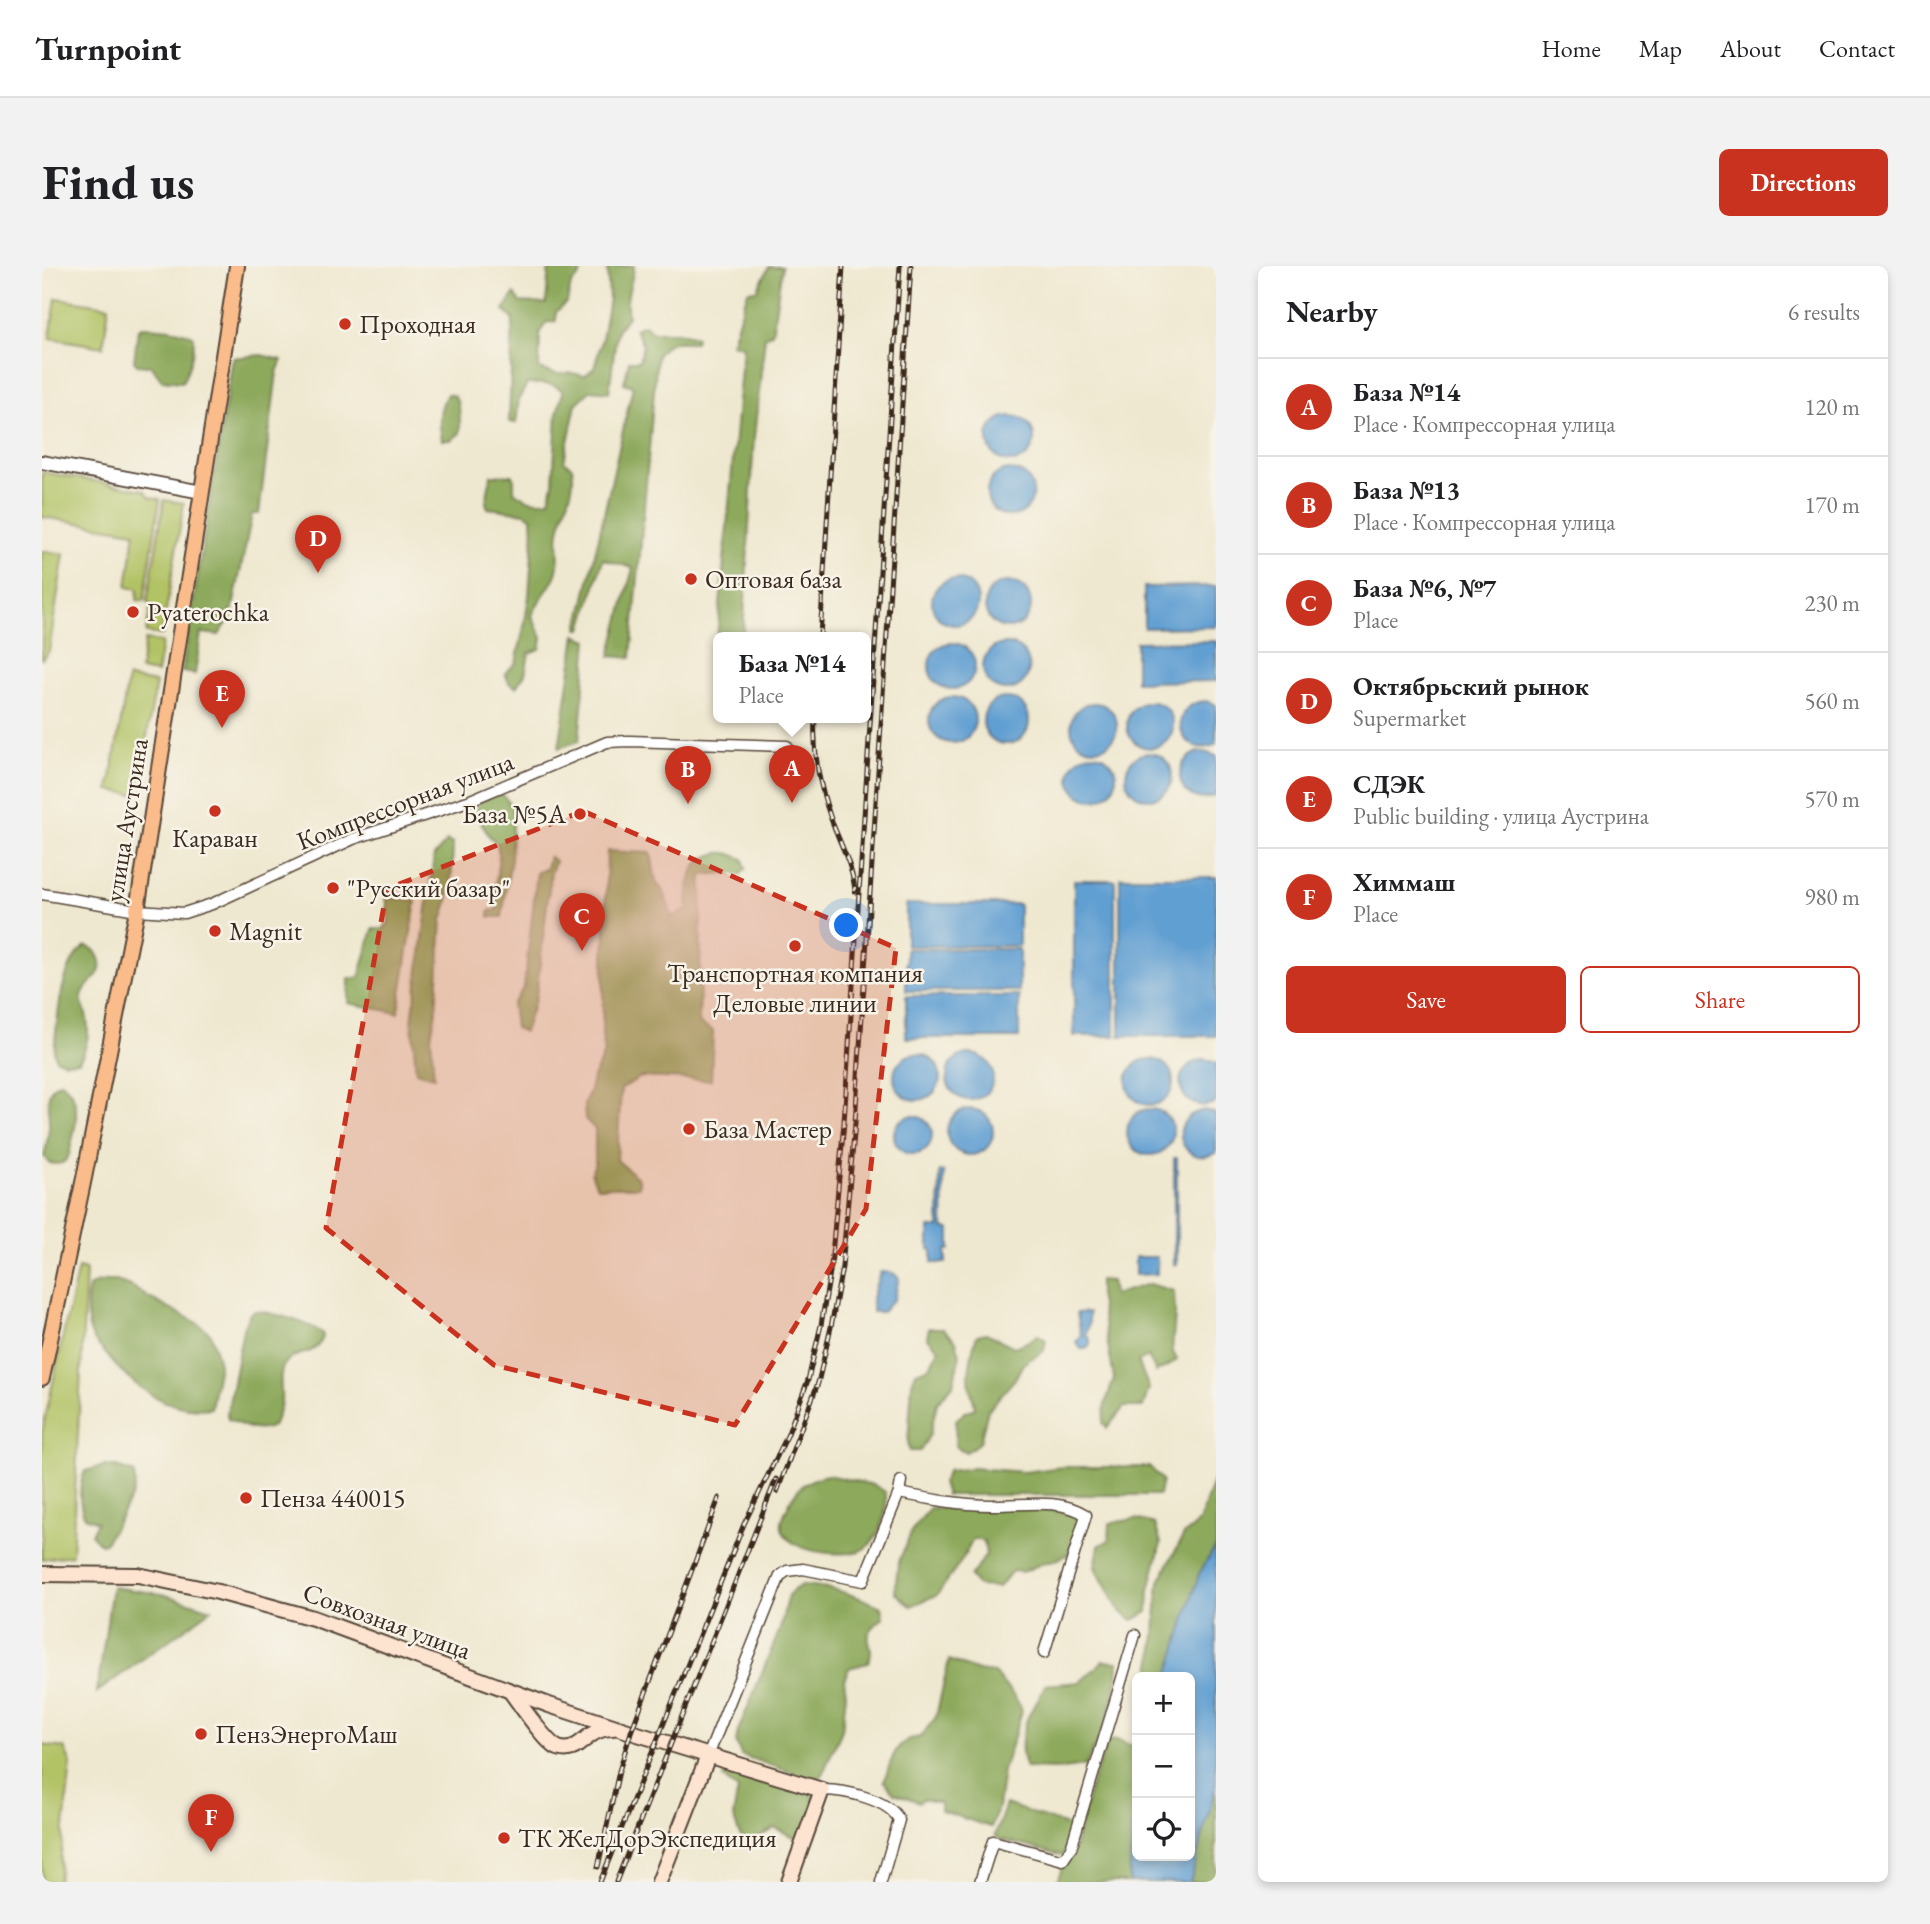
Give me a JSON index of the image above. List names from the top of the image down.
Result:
{
  "streets": {
    "main road": ["улица Аустрина", "Совхозная улица"],
    "street": ["Компрессорная улица"]
  },
  "crossings": [
    ["Компрессорная улица", "улица Аустрина"]
  ],
  "places": [
    "Проходная",
    "Оптовая база",
    "Pyaterochka",
    "Караван",
    "База №5А",
    "\"Русский базар\"",
    "Magnit",
    "Транспортная компания Деловые линии",
    "База Мастер",
    "Пенза 440015",
    "ПензЭнергоМаш",
    "ТК ЖелДорЭкспедиция"
  ],
  "page": {
    "header": "Turnpoint",
    "nav": [
      "Home",
      "Map",
      "About",
      "Contact"
    ],
    "buttons": [
      "Directions",
      ["Save", "Share"]
    ],
    "title": "Find us",
    "heading": ["Nearby", "6 results"],
    "list": [
      {
        "mark": "A",
        "name": "База №14",
        "note": "Place · Компрессорная улица",
        "value": "120 m"
      },
      {
        "mark": "B",
        "name": "База №13",
        "note": "Place · Компрессорная улица",
        "value": "170 m"
      },
      {
        "mark": "C",
        "name": "База №6, №7",
        "note": "Place",
        "value": "230 m"
      },
      {
        "mark": "D",
        "name": "Октябрьский рынок",
        "note": "Supermarket",
        "value": "560 m"
      },
      {
        "mark": "E",
        "name": "СДЭК",
        "note": "Public building · улица Аустрина",
        "value": "570 m"
      },
      {
        "mark": "F",
        "name": "Химмаш",
        "note": "Place",
        "value": "980 m"
      }
    ],
    "pins": [
      "D",
      "E",
      "A",
      "B",
      "C",
      "F"
    ],
    "popup": ["База №14", "Place"],
    "map_buttons": ["+", "−"]
  }
}
